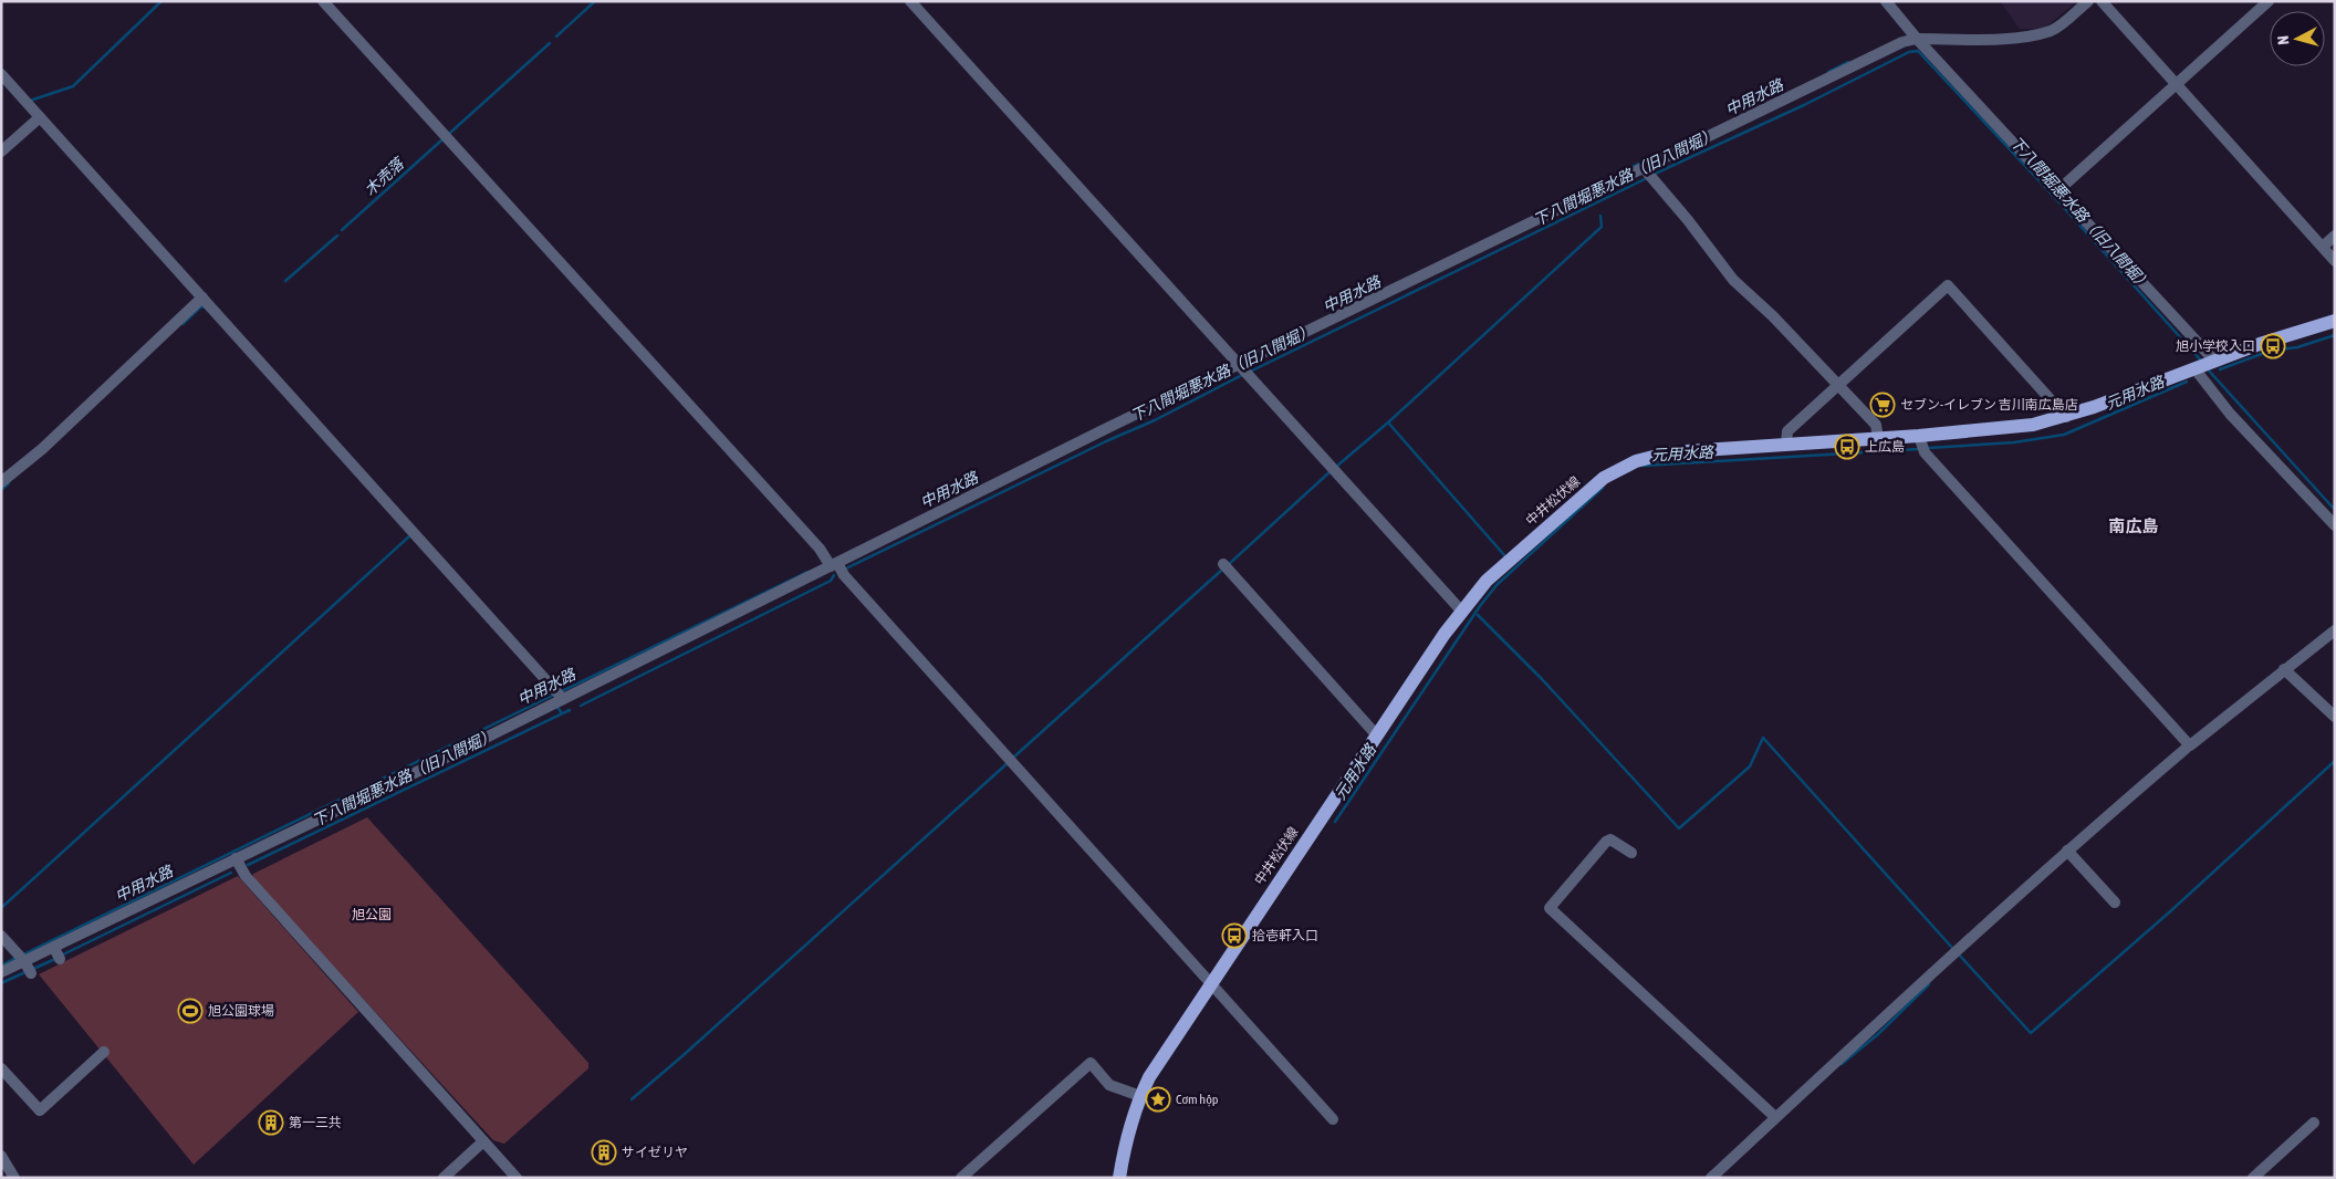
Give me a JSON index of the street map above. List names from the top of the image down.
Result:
{
  "streets": {
    "main road": ["中井松伏線"]
  },
  "districts": ["南広島"],
  "water": [
    "中用水路",
    "木売落",
    "下八間堀悪水路（旧八間堀）",
    "元用水路"
  ],
  "parks": ["旭公園"],
  "places": {
    "bus stop": ["旭小学校入口", "上広島", "拾壱軒入口"],
    "supermarket": ["セブン-イレブン 吉川南広島店"],
    "sports": ["旭公園球場"],
    "place": ["Cơm hộp"],
    "building": ["第一三共", "サイゼリヤ"]
  },
  "north": "left"
}
